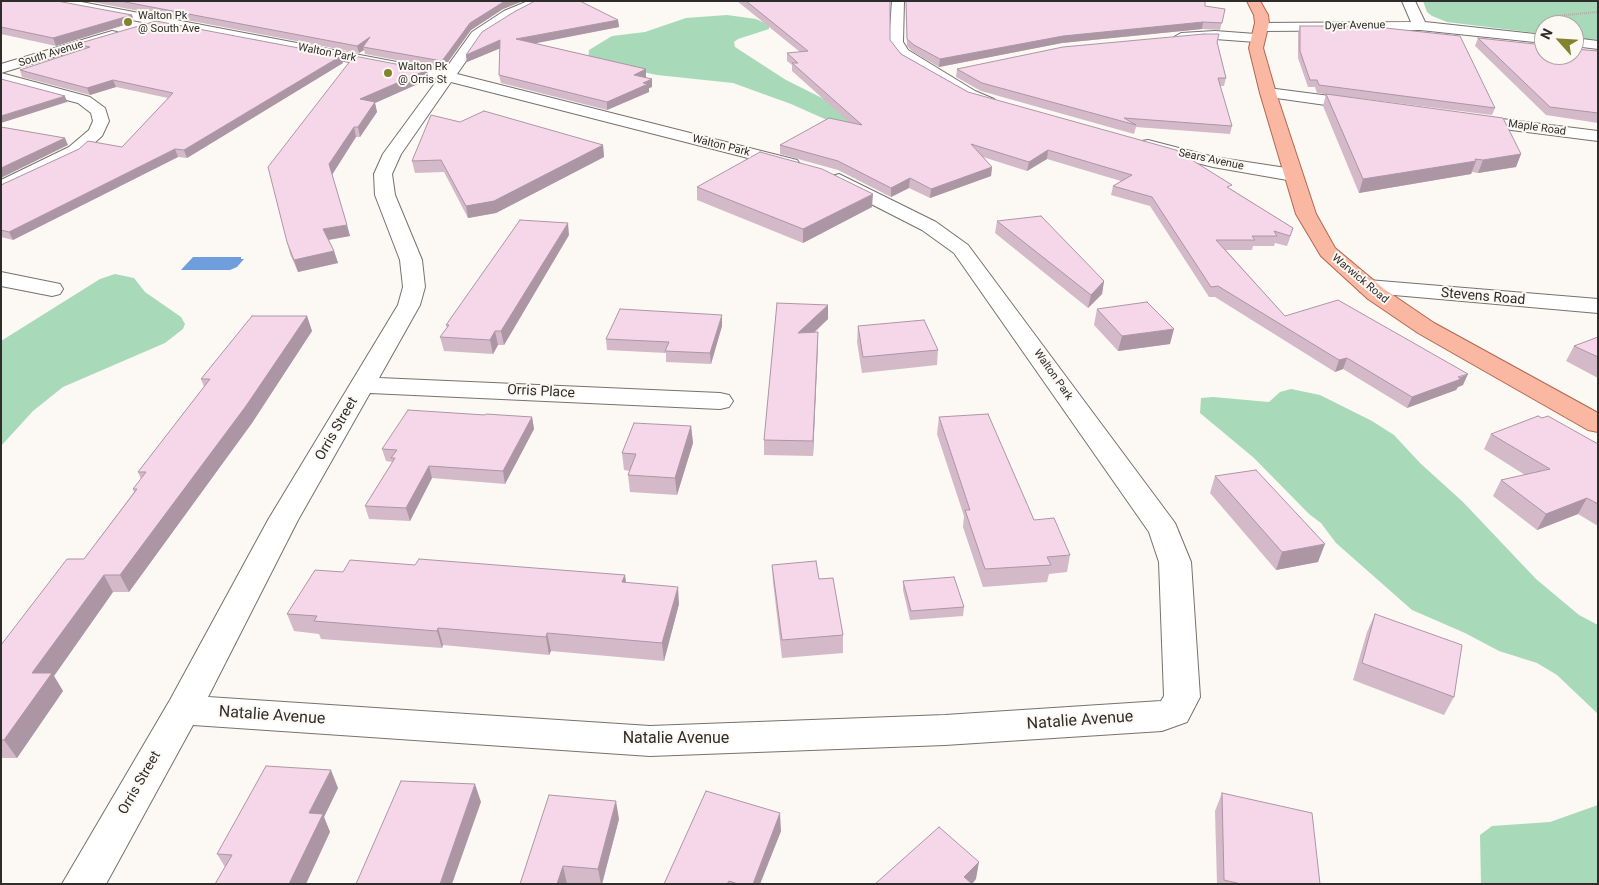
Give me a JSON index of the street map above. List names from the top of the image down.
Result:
{
  "streets": {
    "main road": ["Warwick Road"],
    "street": [
      "Dyer Avenue",
      "Walton Park",
      "South Avenue",
      "Maple Road",
      "Sears Avenue",
      "Stevens Road",
      "Orris Place",
      "Orris Street",
      "Natalie Avenue"
    ]
  },
  "crossings": [
    ["Dyer Avenue", "Warwick Road"],
    ["Walton Park", "South Avenue"],
    ["Walton Park", "Orris Street"],
    ["Walton Park", "Natalie Avenue"],
    ["Sears Avenue", "Warwick Road"],
    ["Warwick Road", "Stevens Road"],
    ["Orris Place", "Orris Street"],
    ["Orris Street", "Natalie Avenue"]
  ],
  "places": ["Walton Pk @ South Ave", "Walton Pk @ Orris St"],
  "north": "top left"
}
